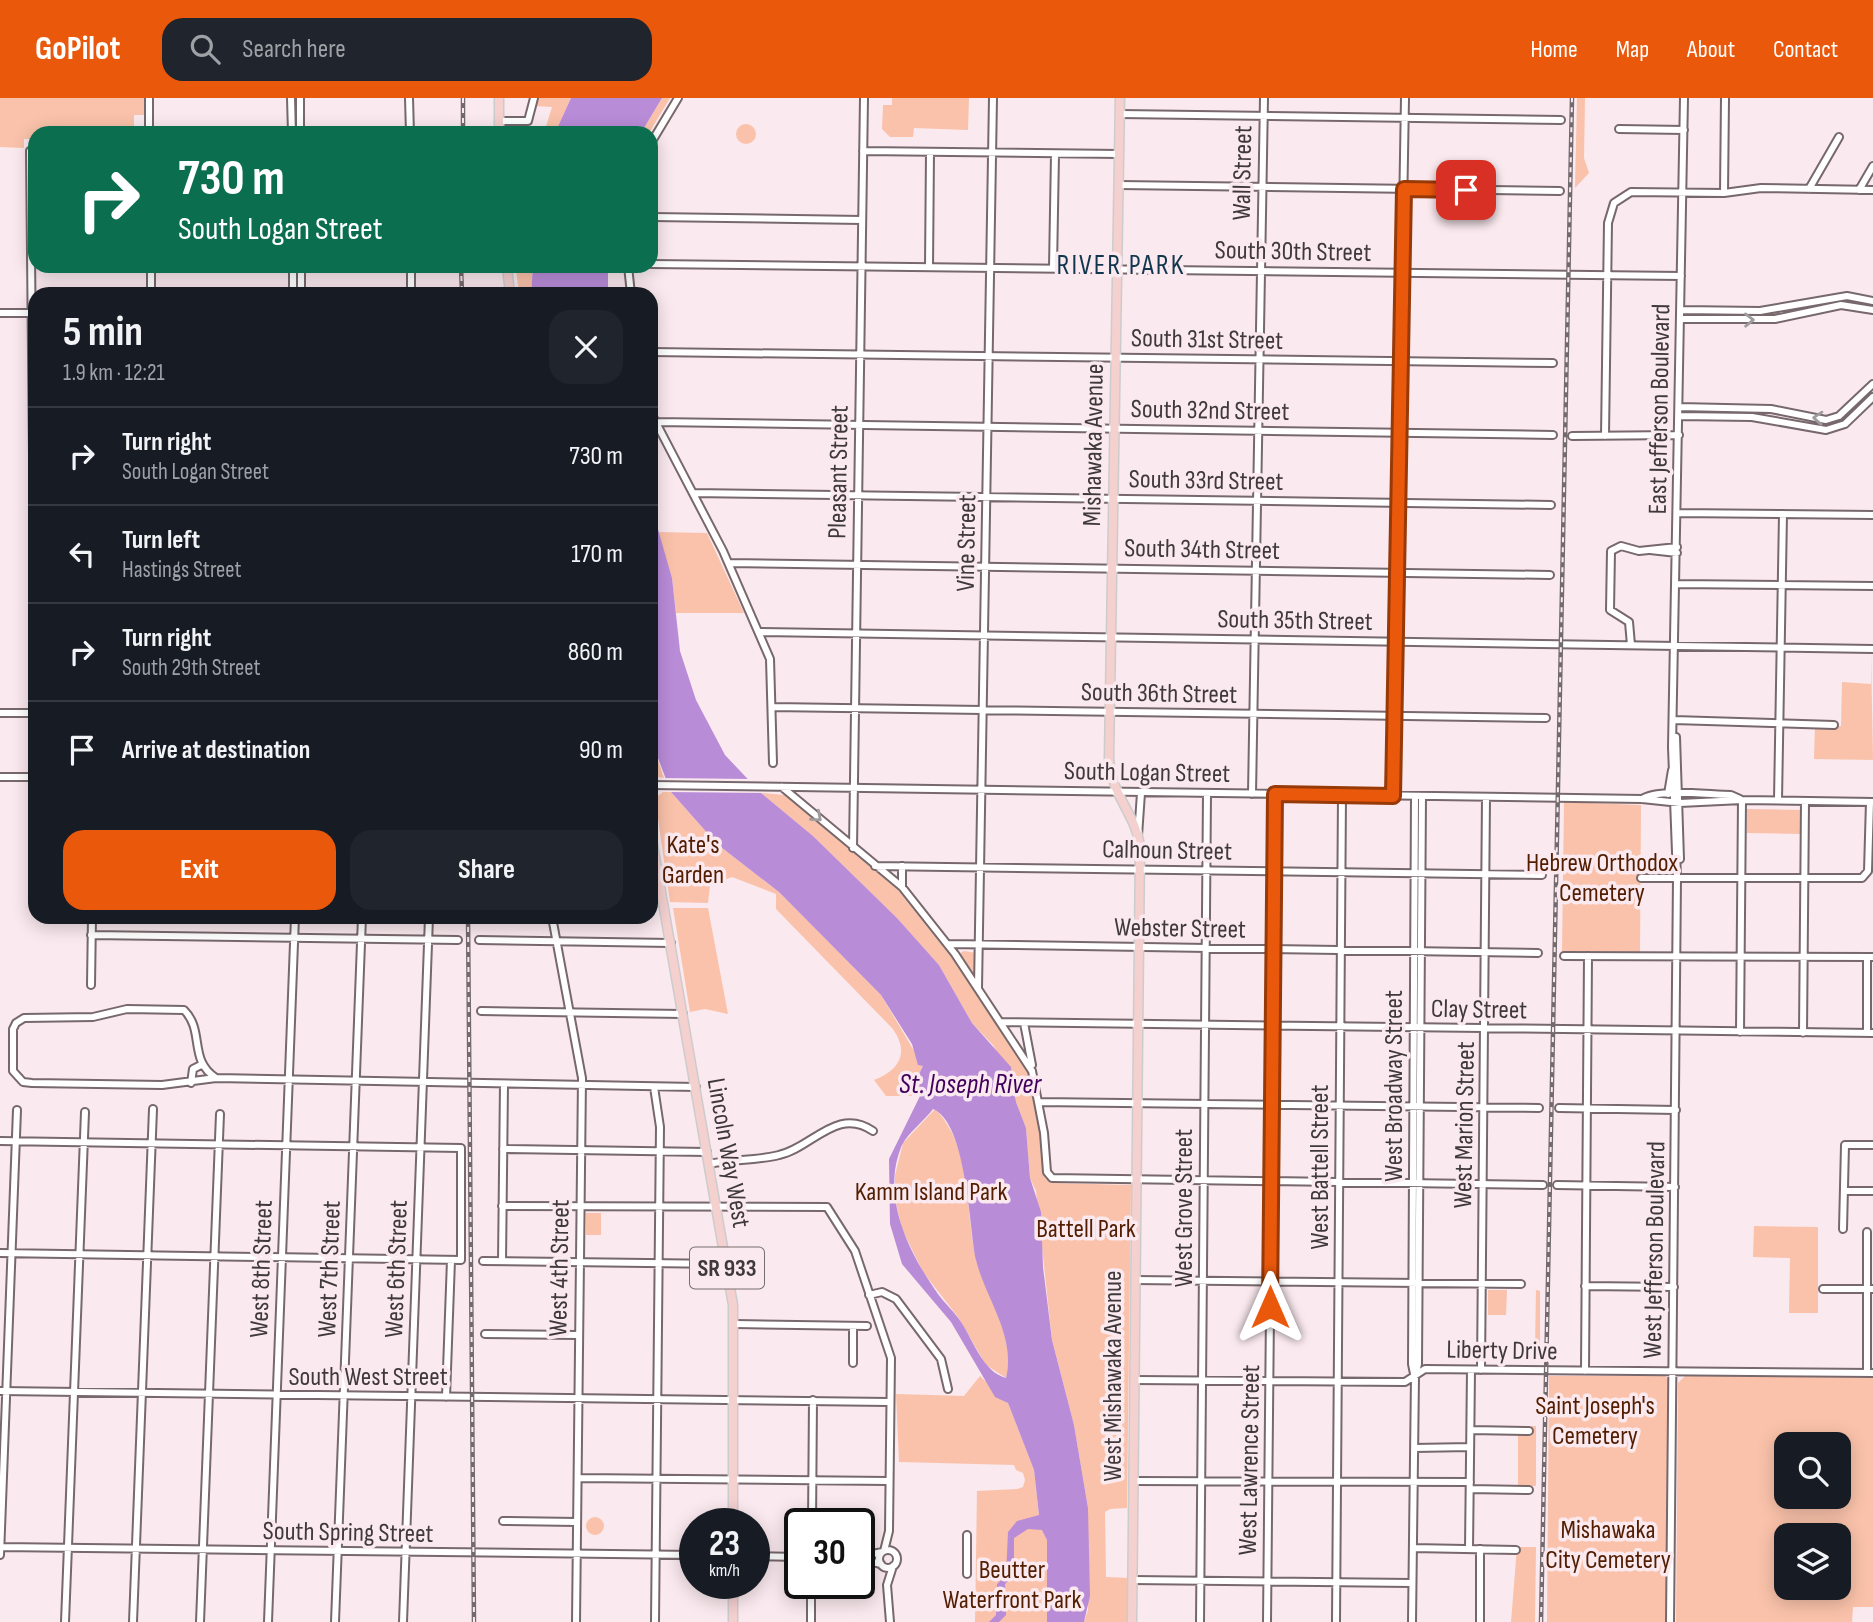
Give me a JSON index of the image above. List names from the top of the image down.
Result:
{
  "streets": {
    "main road": [
      "Mishawaka Avenue",
      "Lincoln Way West",
      "SR 933",
      "West Mishawaka Avenue"
    ],
    "street": [
      "Wall Street",
      "South 30th Street",
      "South 31st Street",
      "East Jefferson Boulevard",
      "South 32nd Street",
      "Pleasant Street",
      "South 33rd Street",
      "Vine Street",
      "South 34th Street",
      "South 35th Street",
      "South 36th Street",
      "South Logan Street",
      "Calhoun Street",
      "Webster Street",
      "Clay Street",
      "West Broadway Street",
      "West Marion Street",
      "West Battell Street",
      "West Grove Street",
      "West Jefferson Boulevard",
      "West 4th Street",
      "West 8th Street",
      "West 7th Street",
      "West 6th Street",
      "Liberty Drive",
      "South West Street",
      "West Lawrence Street",
      "South Spring Street"
    ]
  },
  "crossings": [
    ["Wall Street", "South 30th Street"],
    ["Wall Street", "South 31st Street"],
    ["Wall Street", "South 32nd Street"],
    ["Wall Street", "South 33rd Street"],
    ["Wall Street", "South 34th Street"],
    ["Wall Street", "South 35th Street"],
    ["Wall Street", "South 36th Street"],
    ["Wall Street", "South Logan Street"],
    ["South 30th Street", "East Jefferson Boulevard"],
    ["South 30th Street", "Mishawaka Avenue"],
    ["South 30th Street", "Pleasant Street"],
    ["South 30th Street", "Vine Street"],
    ["South 31st Street", "Mishawaka Avenue"],
    ["South 31st Street", "Pleasant Street"],
    ["South 31st Street", "Vine Street"],
    ["East Jefferson Boulevard", "South 35th Street"],
    ["East Jefferson Boulevard", "South Logan Street"],
    ["East Jefferson Boulevard", "West Jefferson Boulevard"],
    ["South 32nd Street", "Mishawaka Avenue"],
    ["South 32nd Street", "Pleasant Street"],
    ["South 32nd Street", "Vine Street"],
    ["Mishawaka Avenue", "South 33rd Street"],
    ["Mishawaka Avenue", "South 34th Street"],
    ["Mishawaka Avenue", "South 35th Street"],
    ["Mishawaka Avenue", "South 36th Street"],
    ["Mishawaka Avenue", "South Logan Street"],
    ["Mishawaka Avenue", "West Mishawaka Avenue"],
    ["Pleasant Street", "South 33rd Street"],
    ["Pleasant Street", "South 34th Street"],
    ["Pleasant Street", "South 35th Street"],
    ["Pleasant Street", "South 36th Street"],
    ["Pleasant Street", "South Logan Street"],
    ["South 33rd Street", "Vine Street"],
    ["Vine Street", "South 34th Street"],
    ["Vine Street", "South 35th Street"],
    ["Vine Street", "South 36th Street"],
    ["Vine Street", "South Logan Street"],
    ["Vine Street", "Calhoun Street"],
    ["Vine Street", "Webster Street"],
    ["South Logan Street", "West Broadway Street"],
    ["South Logan Street", "West Marion Street"],
    ["South Logan Street", "West Battell Street"],
    ["South Logan Street", "West Grove Street"],
    ["South Logan Street", "West Jefferson Boulevard"],
    ["South Logan Street", "West Mishawaka Avenue"],
    ["South Logan Street", "West Lawrence Street"],
    ["Calhoun Street", "West Broadway Street"],
    ["Calhoun Street", "West Marion Street"],
    ["Calhoun Street", "West Battell Street"],
    ["Calhoun Street", "West Grove Street"],
    ["Calhoun Street", "West Mishawaka Avenue"],
    ["Calhoun Street", "West Lawrence Street"],
    ["Webster Street", "West Broadway Street"],
    ["Webster Street", "West Marion Street"],
    ["Webster Street", "West Battell Street"],
    ["Webster Street", "West Grove Street"],
    ["Webster Street", "West Mishawaka Avenue"],
    ["Webster Street", "West Lawrence Street"],
    ["Clay Street", "West Broadway Street"],
    ["Clay Street", "West Marion Street"],
    ["Clay Street", "West Battell Street"],
    ["Clay Street", "West Grove Street"],
    ["Clay Street", "West Jefferson Boulevard"],
    ["Clay Street", "West Mishawaka Avenue"],
    ["Clay Street", "West Lawrence Street"],
    ["West Broadway Street", "Liberty Drive"],
    ["West Marion Street", "Liberty Drive"],
    ["Lincoln Way West", "South West Street"],
    ["West Battell Street", "Liberty Drive"],
    ["West Grove Street", "Liberty Drive"],
    ["West Jefferson Boulevard", "Liberty Drive"],
    ["West 4th Street", "South West Street"],
    ["West 4th Street", "South Spring Street"],
    ["West 8th Street", "South West Street"],
    ["West 8th Street", "South Spring Street"],
    ["West 7th Street", "South West Street"],
    ["West 7th Street", "South Spring Street"],
    ["West 6th Street", "South West Street"],
    ["West 6th Street", "South Spring Street"],
    ["Liberty Drive", "West Mishawaka Avenue"],
    ["Liberty Drive", "West Lawrence Street"]
  ],
  "districts": ["RIVER PARK"],
  "water": ["St. Joseph River"],
  "parks": [
    "Kate's Garden",
    "Hebrew Orthodox Cemetery",
    "Kamm Island Park",
    "Battell Park",
    "Saint Joseph's Cemetery",
    "Mishawaka City Cemetery",
    "Beutter Waterfront Park"
  ],
  "page": {
    "header": "GoPilot",
    "search": "Search here",
    "nav": [
      "Home",
      "Map",
      "About",
      "Contact"
    ],
    "turn": ["730 m", "South Logan Street"],
    "heading": ["5 min", "1.9 km · 12:21"],
    "list": [
      {
        "name": "Turn right",
        "note": "South Logan Street",
        "value": "730 m"
      },
      {
        "name": "Turn left",
        "note": "Hastings Street",
        "value": "170 m"
      },
      {
        "name": "Turn right",
        "note": "South 29th Street",
        "value": "860 m"
      },
      {
        "name": "Arrive at destination",
        "value": "90 m"
      }
    ],
    "buttons": ["Exit", "Share"],
    "speed": "23 km/h",
    "limit": "30"
  }
}
